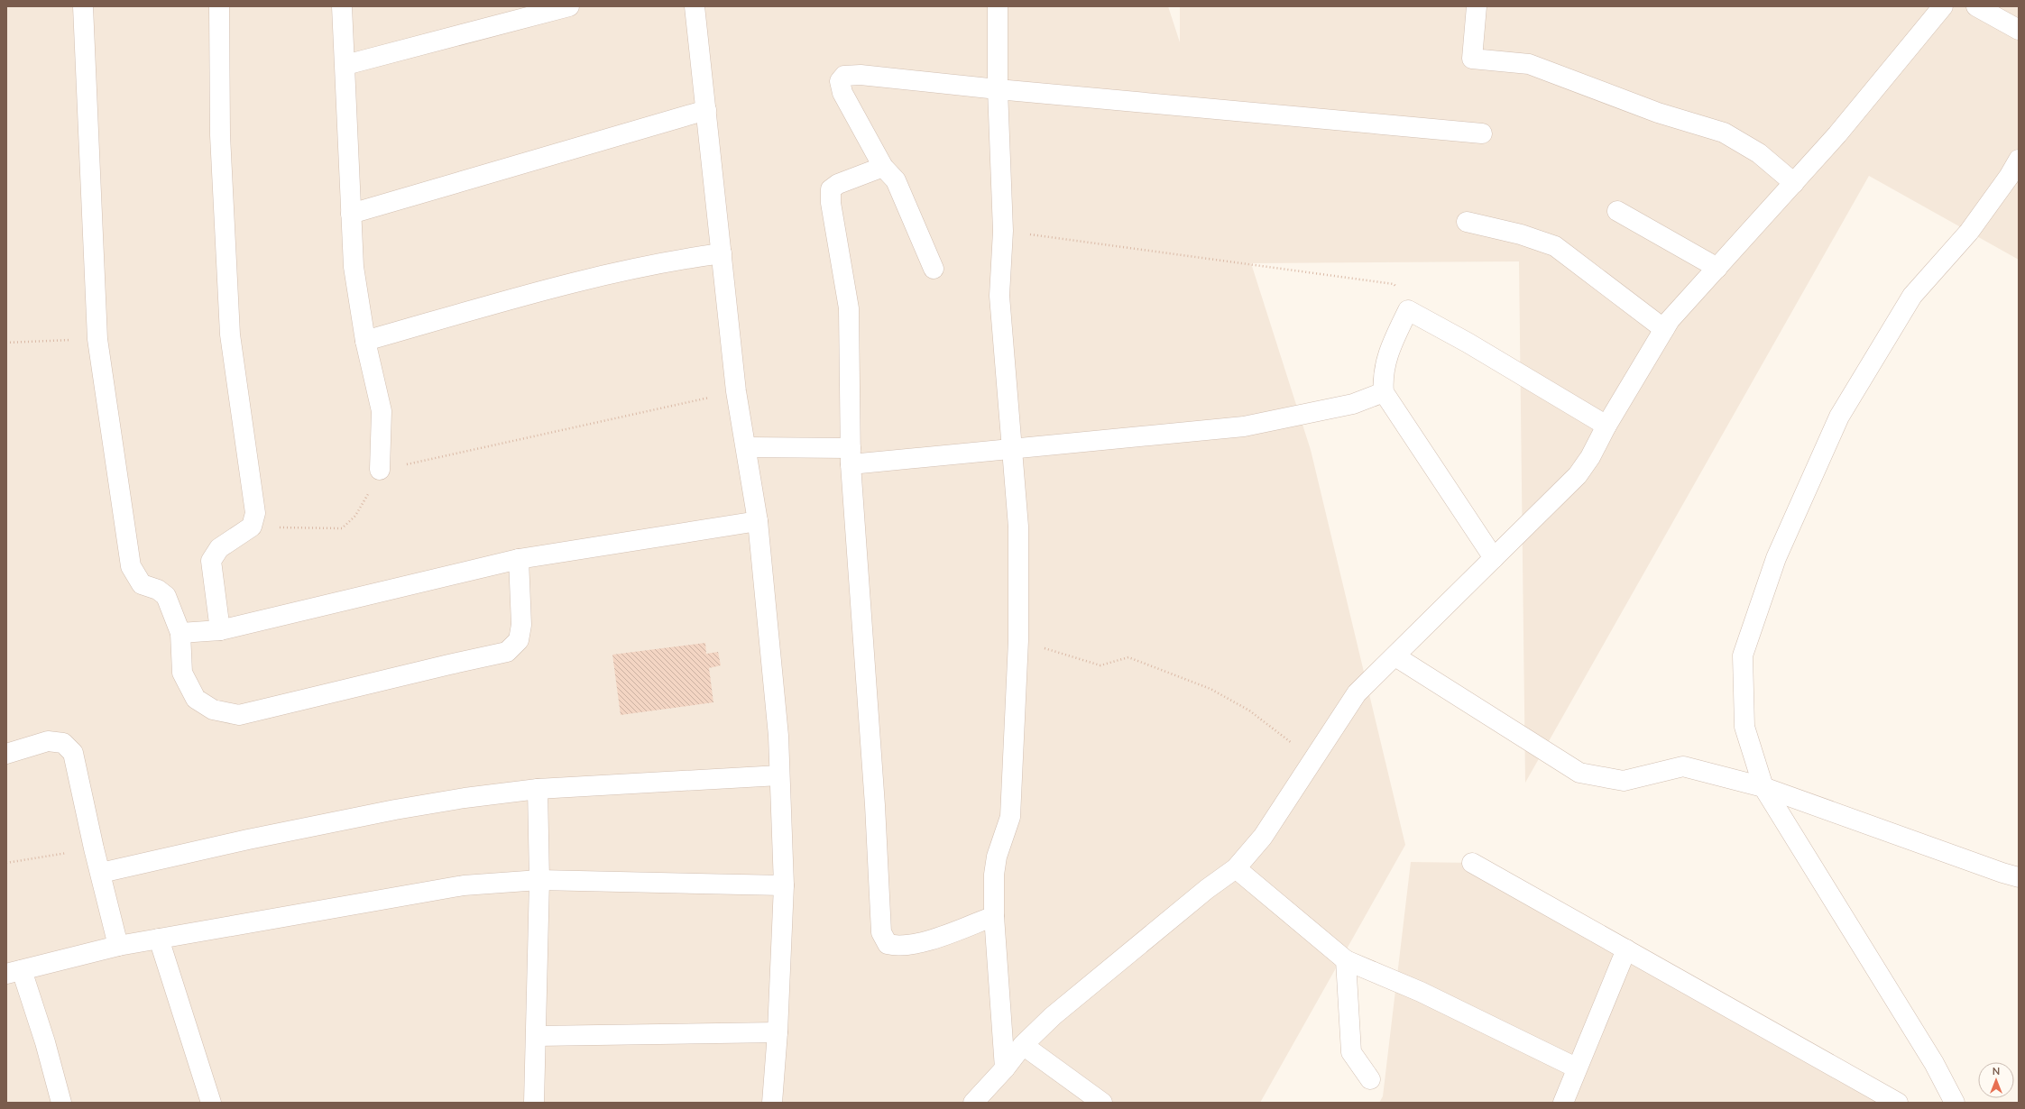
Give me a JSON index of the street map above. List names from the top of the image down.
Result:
{
  "north": "top"
}
